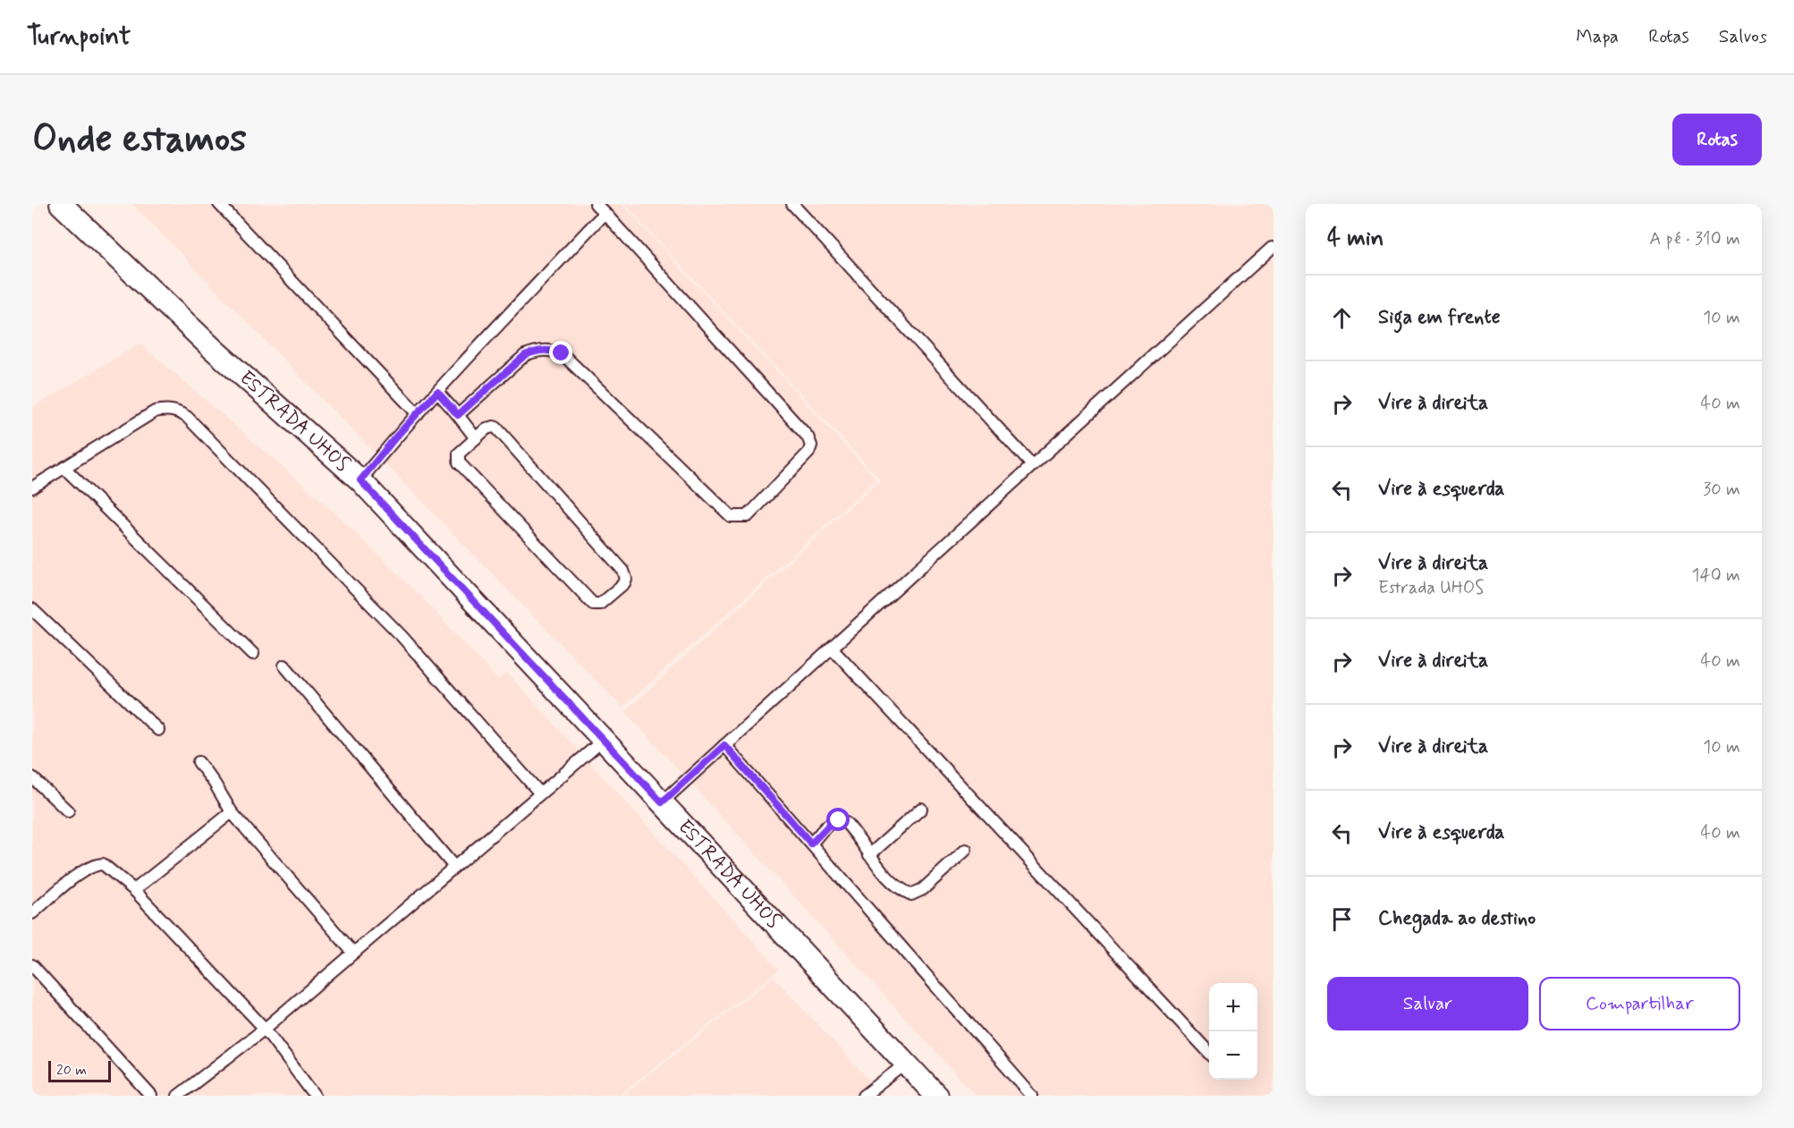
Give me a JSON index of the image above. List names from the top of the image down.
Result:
{
  "streets": {
    "street": ["ESTRADA UHOS"]
  },
  "scale_bar": "20 m",
  "page": {
    "header": "Turnpoint",
    "nav": ["Mapa", "Rotas", "Salvos"],
    "buttons": [
      "Rotas",
      ["Salvar", "Compartilhar"]
    ],
    "title": "Onde estamos",
    "heading": ["4 min", "A pé · 310 m"],
    "list": [
      ["Siga em frente", "10 m"],
      ["Vire à direita", "40 m"],
      ["Vire à esquerda", "30 m"],
      ["Vire à direita", "Estrada UHOS", "140 m"],
      ["Vire à direita", "40 m"],
      ["Vire à direita", "10 m"],
      ["Vire à esquerda", "40 m"],
      "Chegada ao destino"
    ],
    "map_buttons": ["+", "−"],
    "scale": "20 m"
  }
}
